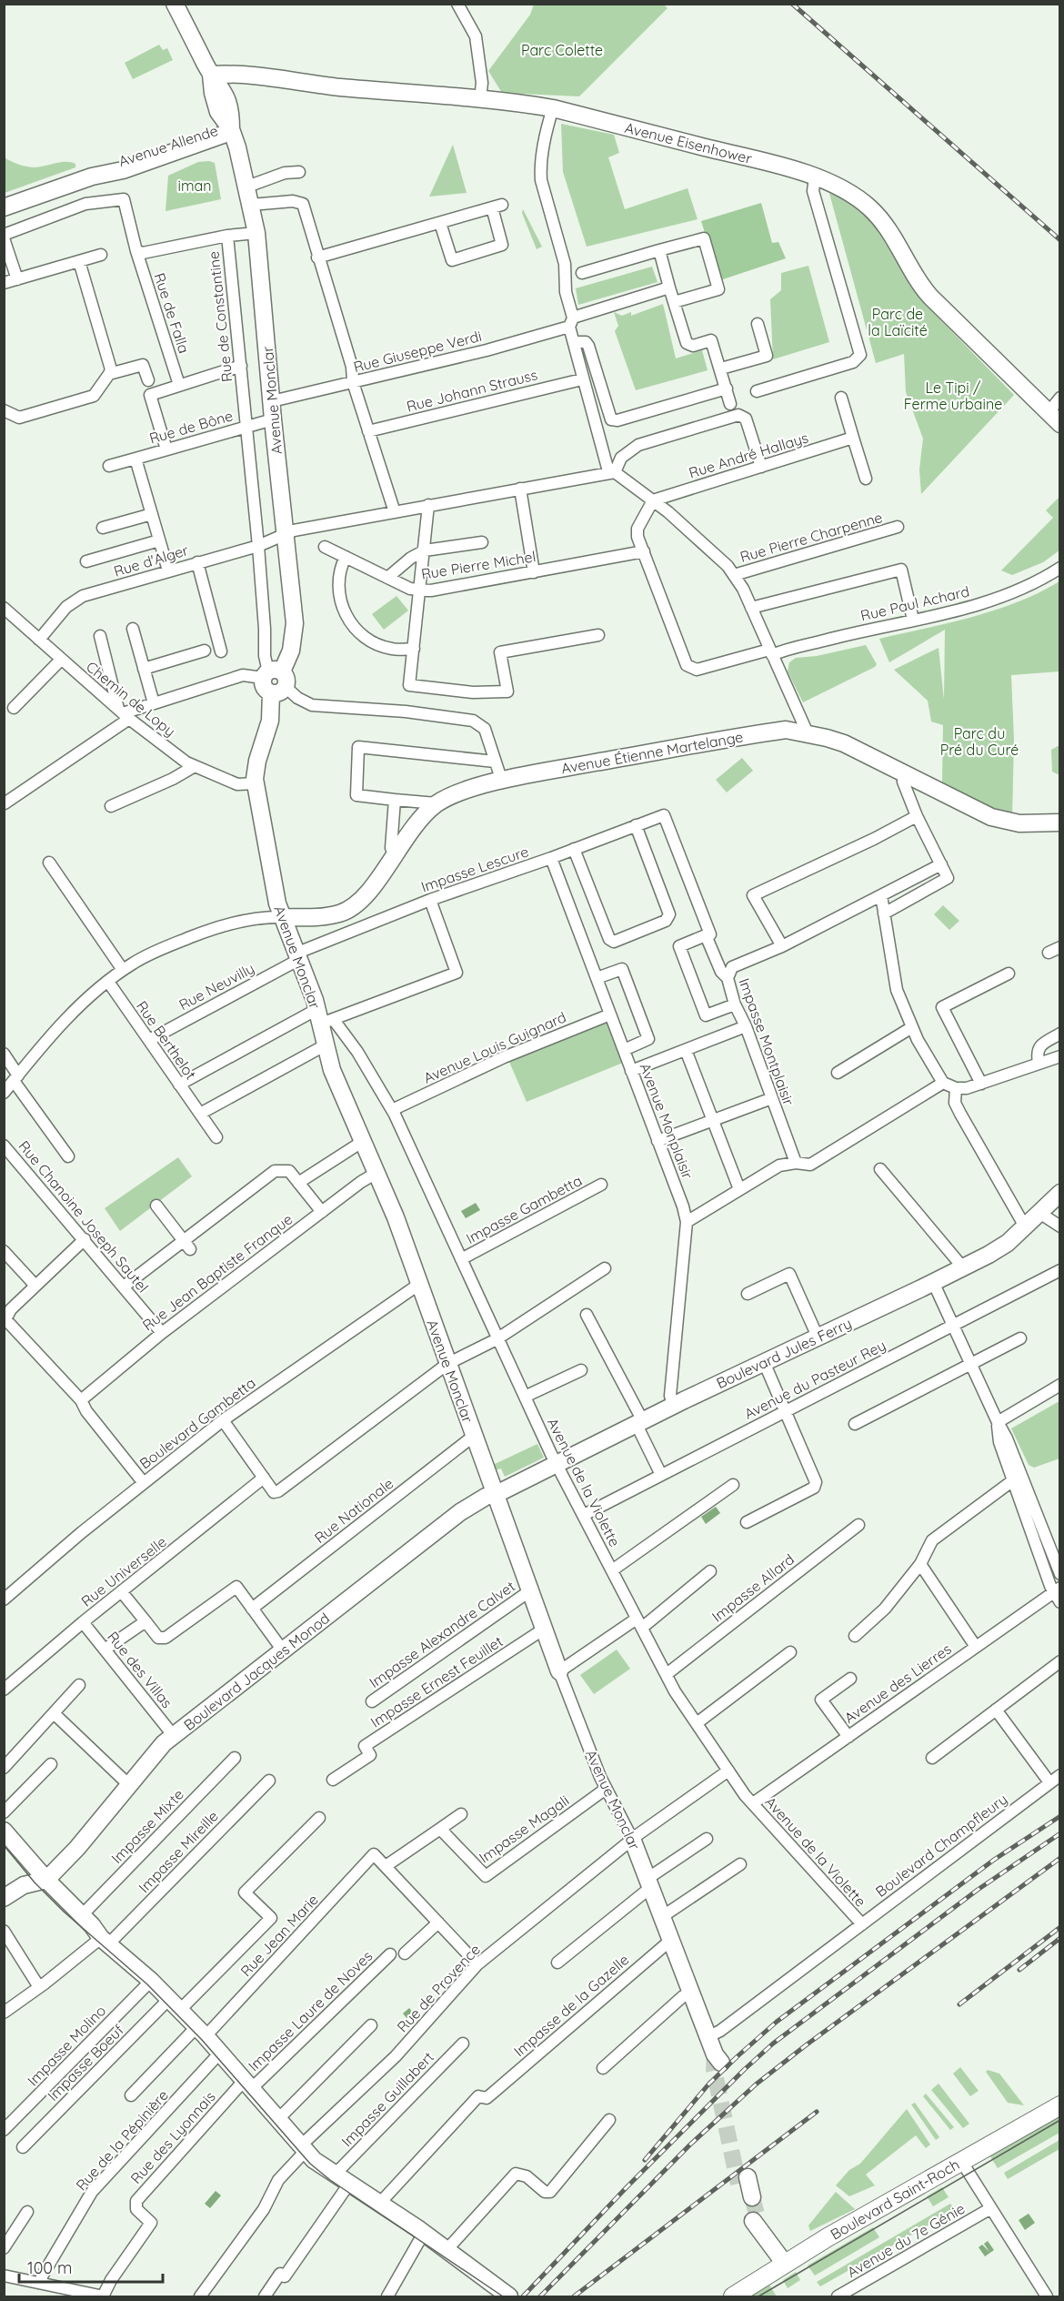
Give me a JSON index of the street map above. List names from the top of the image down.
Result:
{
  "streets": {
    "main road": ["Boulevard Saint-Roch"],
    "street": [
      "Avenue Eisenhower",
      "Avenue Allende",
      "Rue de Falla",
      "Rue de Constantine",
      "Rue Giuseppe Verdi",
      "Rue Johann Strauss",
      "Avenue Monclar",
      "Rue de Bône",
      "Rue André Hallays",
      "Rue Pierre Charpenne",
      "Rue d'Alger",
      "Rue Pierre Michel",
      "Rue Paul Achard",
      "Chemin de Lopy",
      "Avenue Étienne Martelange",
      "Impasse Lescure",
      "Rue Neuvilly",
      "Rue Berthelot",
      "Impasse Montplaisir",
      "Avenue Louis Guignard",
      "Avenue Monplaisir",
      "Impasse Gambetta",
      "Rue Chanoine Joseph Sautel",
      "Rue Jean Baptiste Franque",
      "Boulevard Jules Ferry",
      "Avenue du Pasteur Rey",
      "Boulevard Gambetta",
      "Avenue de la Violette",
      "Rue Nationale",
      "Rue Universelle",
      "Impasse Allard",
      "Impasse Alexandre Calvet",
      "Rue des Villas",
      "Boulevard Jacques Monod",
      "Impasse Ernest Feuillet",
      "Avenue des Lierres",
      "Impasse Mixte",
      "Impasse Magali",
      "Boulevard Champfleury",
      "Impasse Mireille",
      "Rue Jean Marie",
      "Rue de Provence",
      "Impasse de la Gazelle",
      "Impasse Laure de Noves",
      "Impasse Molino",
      "Impasse Boeuf",
      "Impasse Guillabert",
      "Rue des Lyonnais",
      "Rue de la Pépinière",
      "Avenue du 7e Génie"
    ]
  },
  "crossings": [
    ["Avenue Eisenhower", "Avenue Monclar"],
    ["Avenue Allende", "Avenue Monclar"],
    ["Rue de Constantine", "Avenue Monclar"],
    ["Rue de Constantine", "Rue de Bône"],
    ["Rue de Constantine", "Rue d'Alger"],
    ["Rue Giuseppe Verdi", "Avenue Monclar"],
    ["Avenue Monclar", "Rue de Bône"],
    ["Avenue Monclar", "Rue d'Alger"],
    ["Avenue Monclar", "Chemin de Lopy"],
    ["Avenue Monclar", "Avenue Étienne Martelange"],
    ["Avenue Monclar", "Impasse Lescure"],
    ["Avenue Monclar", "Rue Neuvilly"],
    ["Avenue Monclar", "Rue Jean Baptiste Franque"],
    ["Avenue Monclar", "Boulevard Jules Ferry"],
    ["Avenue Monclar", "Boulevard Gambetta"],
    ["Avenue Monclar", "Avenue de la Violette"],
    ["Avenue Monclar", "Rue Nationale"],
    ["Avenue Monclar", "Impasse Alexandre Calvet"],
    ["Avenue Monclar", "Boulevard Jacques Monod"],
    ["Avenue Monclar", "Impasse Ernest Feuillet"],
    ["Avenue Monclar", "Impasse Magali"],
    ["Avenue Monclar", "Boulevard Champfleury"],
    ["Avenue Monclar", "Rue de Provence"],
    ["Avenue Monclar", "Impasse de la Gazelle"],
    ["Rue de Bône", "Rue d'Alger"],
    ["Rue d'Alger", "Chemin de Lopy"],
    ["Rue Pierre Michel", "Rue Paul Achard"],
    ["Impasse Lescure", "Rue Neuvilly"],
    ["Impasse Lescure", "Impasse Montplaisir"],
    ["Impasse Lescure", "Avenue Monplaisir"],
    ["Rue Neuvilly", "Rue Berthelot"],
    ["Avenue Louis Guignard", "Avenue Monplaisir"],
    ["Avenue Louis Guignard", "Avenue de la Violette"],
    ["Avenue Monplaisir", "Boulevard Jules Ferry"],
    ["Impasse Gambetta", "Avenue de la Violette"],
    ["Rue Chanoine Joseph Sautel", "Rue Jean Baptiste Franque"],
    ["Boulevard Jules Ferry", "Avenue de la Violette"],
    ["Boulevard Jules Ferry", "Boulevard Jacques Monod"],
    ["Avenue du Pasteur Rey", "Avenue de la Violette"],
    ["Avenue de la Violette", "Impasse Allard"],
    ["Avenue de la Violette", "Avenue des Lierres"],
    ["Avenue de la Violette", "Boulevard Champfleury"],
    ["Avenue de la Violette", "Rue de Provence"],
    ["Rue Universelle", "Rue des Villas"],
    ["Rue des Villas", "Boulevard Jacques Monod"],
    ["Impasse Laure de Noves", "Rue des Lyonnais"]
  ],
  "parks": [
    "Parc Colette",
    "iman",
    "Parc de la Laïcité",
    "Le Tipi / Ferme urbaine",
    "Parc du Pré du Curé"
  ],
  "scale_bar": "100 m"
}
